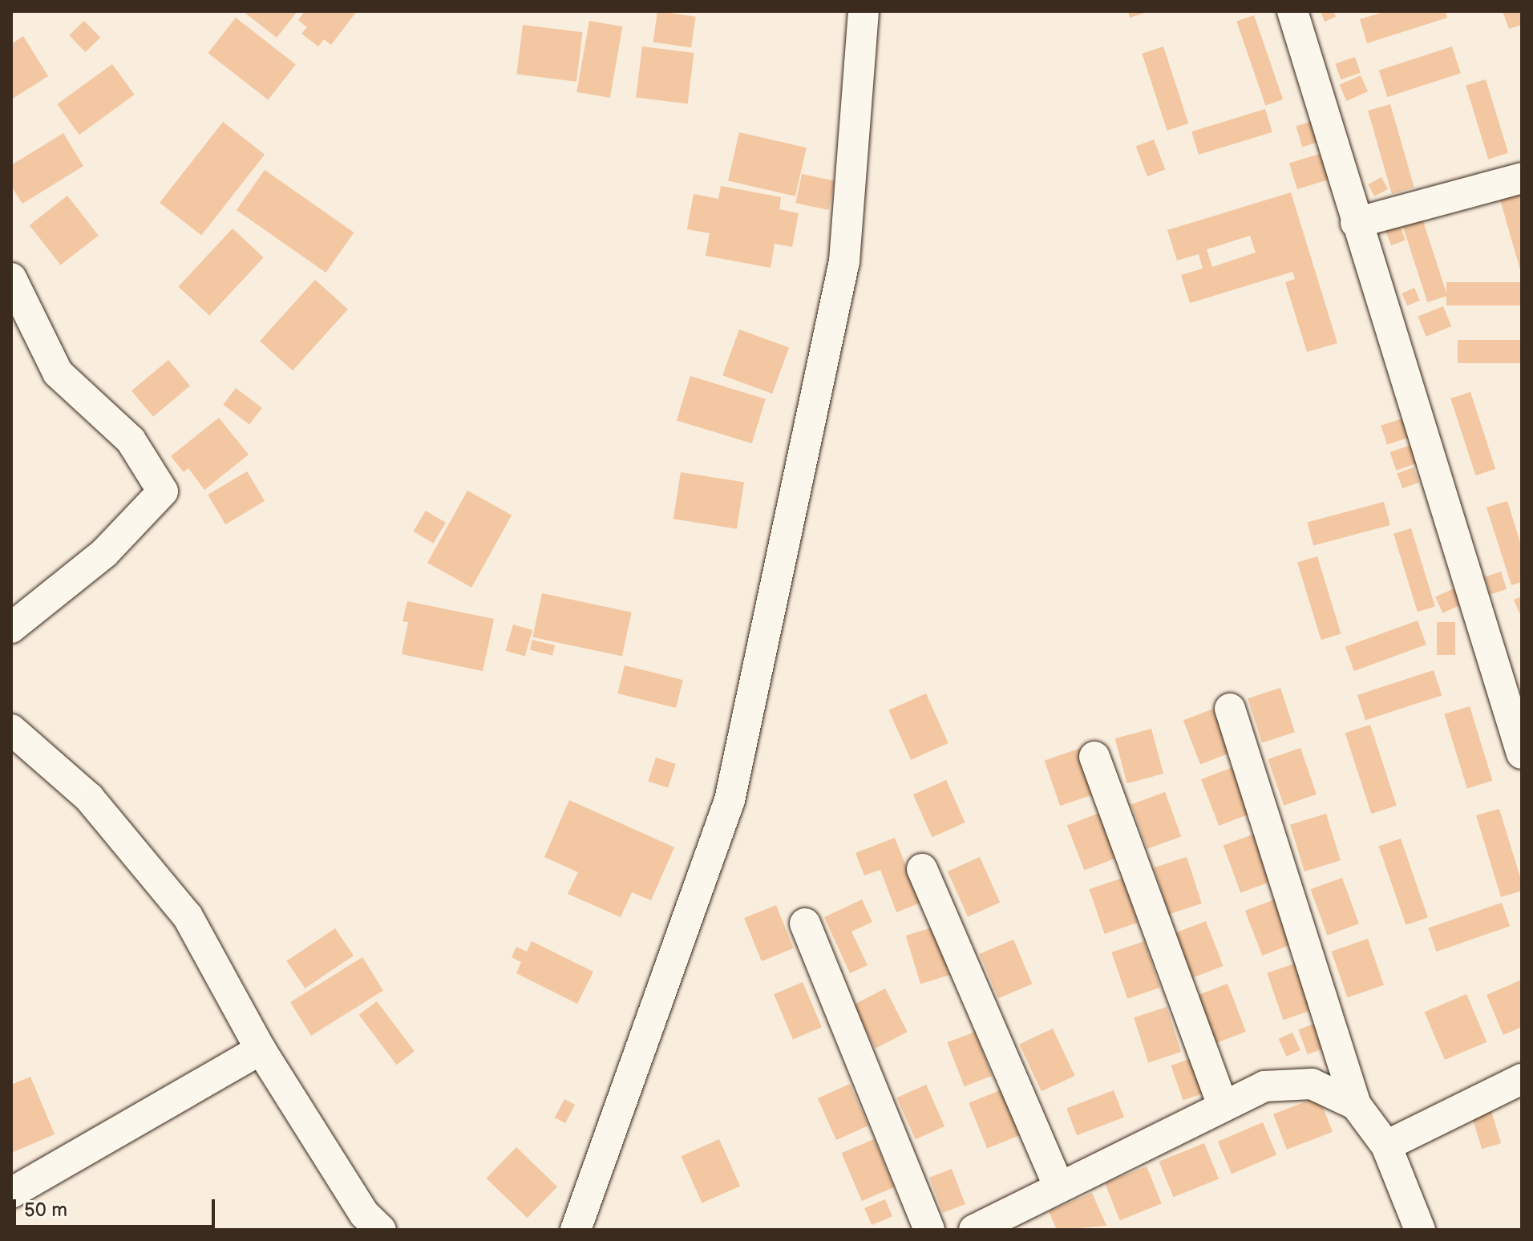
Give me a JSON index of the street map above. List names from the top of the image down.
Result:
{
  "scale_bar": "50 m"
}
